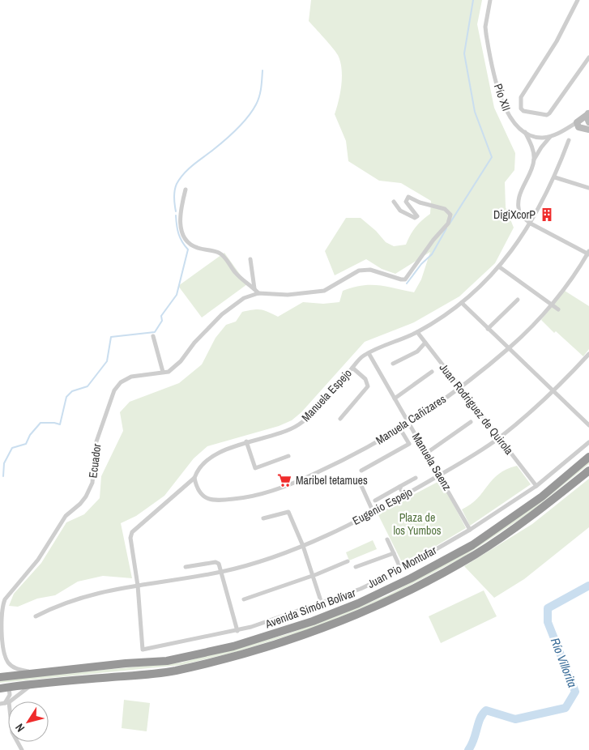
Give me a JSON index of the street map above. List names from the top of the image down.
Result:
{
  "streets": {
    "highway": ["Avenida Simón Bolívar"],
    "street": [
      "Pío XII",
      "Manuela Espejo",
      "Juan Rodriguez de Quirola",
      "Manuela Cañizares",
      "Ecuador",
      "Manuela Saenz",
      "Eugenio Espejo",
      "Juan Pio Montufar"
    ]
  },
  "crossings": [
    ["Manuela Espejo", "Juan Rodriguez de Quirola"],
    ["Manuela Espejo", "Manuela Cañizares"],
    ["Manuela Espejo", "Manuela Saenz"],
    ["Manuela Espejo", "Eugenio Espejo"],
    ["Manuela Espejo", "Juan Pio Montufar"],
    ["Juan Rodriguez de Quirola", "Manuela Cañizares"],
    ["Juan Rodriguez de Quirola", "Eugenio Espejo"],
    ["Juan Rodriguez de Quirola", "Juan Pio Montufar"],
    ["Manuela Cañizares", "Manuela Saenz"],
    ["Ecuador", "Avenida Simón Bolívar"],
    ["Manuela Saenz", "Eugenio Espejo"],
    ["Manuela Saenz", "Juan Pio Montufar"]
  ],
  "water": ["Río Villorita"],
  "parks": ["Plaza de los Yumbos"],
  "places": {
    "building": ["DigiXcorP"],
    "supermarket": ["Maribel tetamues"]
  },
  "north": "bottom left"
}
